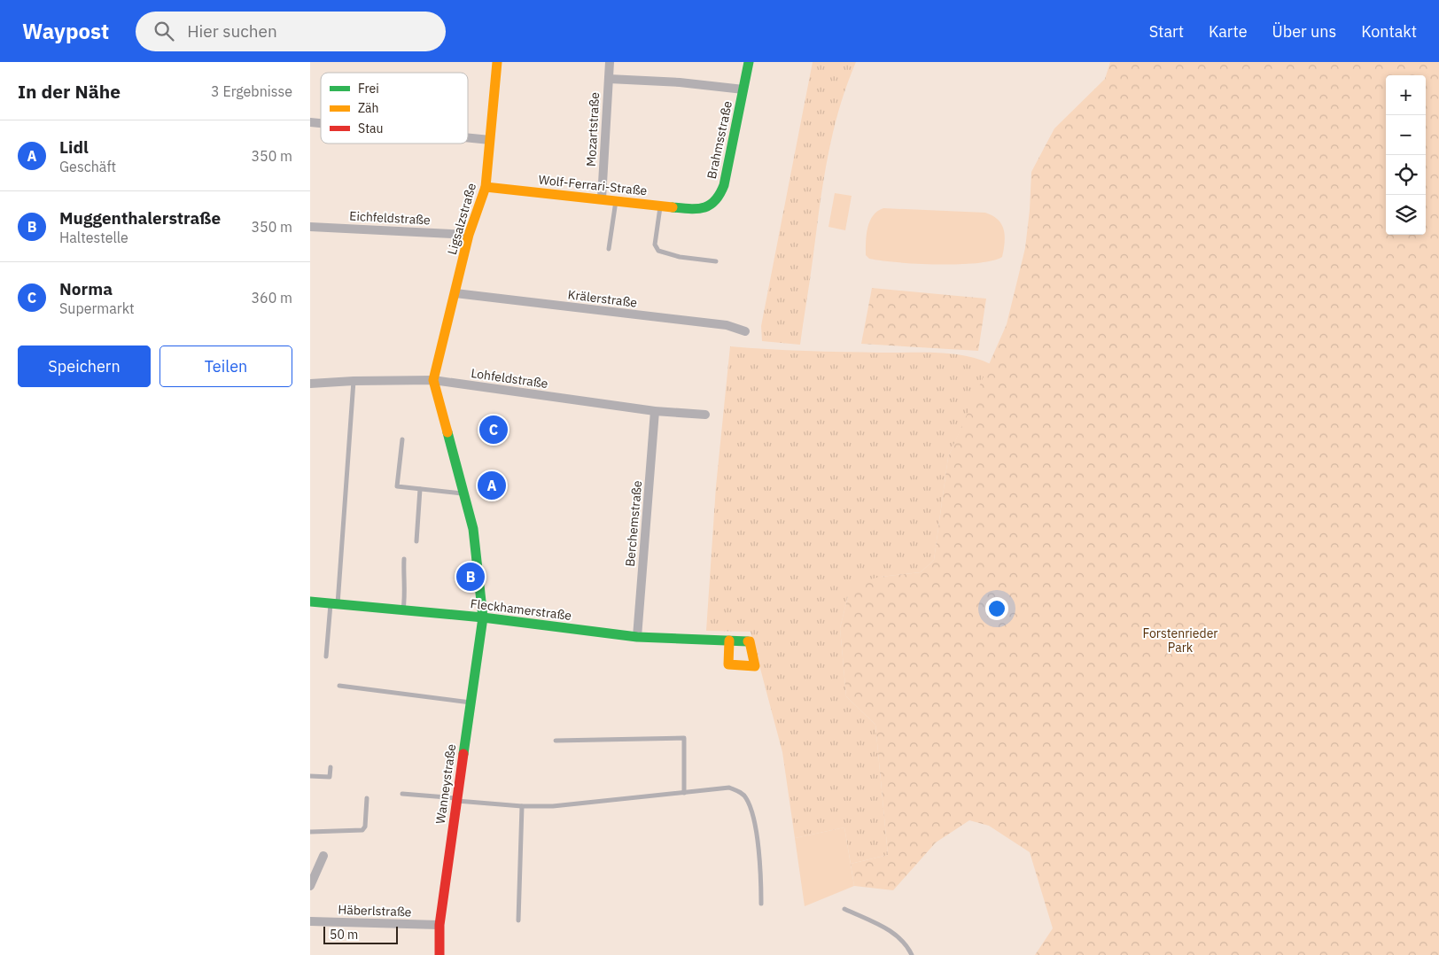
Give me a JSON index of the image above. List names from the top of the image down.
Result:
{
  "streets": {
    "street": [
      "Mozartstraße",
      "Brahmsstraße",
      "Wolf-Ferrari-Straße",
      "Eichfeldstraße",
      "Ligsalzstraße",
      "Krälerstraße",
      "Lohfeldstraße",
      "Berchemstraße",
      "Fleckhamerstraße",
      "Wanneystraße",
      "Häberlstraße"
    ]
  },
  "crossings": [
    ["Mozartstraße", "Wolf-Ferrari-Straße"],
    ["Brahmsstraße", "Wolf-Ferrari-Straße"],
    ["Wolf-Ferrari-Straße", "Ligsalzstraße"],
    ["Eichfeldstraße", "Ligsalzstraße"],
    ["Ligsalzstraße", "Krälerstraße"],
    ["Ligsalzstraße", "Lohfeldstraße"],
    ["Ligsalzstraße", "Wanneystraße"],
    ["Lohfeldstraße", "Berchemstraße"],
    ["Lohfeldstraße", "Wanneystraße"],
    ["Berchemstraße", "Fleckhamerstraße"],
    ["Fleckhamerstraße", "Wanneystraße"],
    ["Wanneystraße", "Häberlstraße"]
  ],
  "parks": ["Forstenrieder Park"],
  "legend": ["Frei", "Zäh", "Stau"],
  "scale_bar": "50 m",
  "page": {
    "header": "Waypost",
    "search": "Hier suchen",
    "nav": [
      "Start",
      "Karte",
      "Über uns",
      "Kontakt"
    ],
    "heading": ["In der Nähe", "3 Ergebnisse"],
    "map_buttons": ["+", "−"],
    "list": [
      {
        "mark": "A",
        "name": "Lidl",
        "note": "Geschäft",
        "value": "350 m"
      },
      {
        "mark": "B",
        "name": "Muggenthalerstraße",
        "note": "Haltestelle",
        "value": "350 m"
      },
      {
        "mark": "C",
        "name": "Norma",
        "note": "Supermarkt",
        "value": "360 m"
      }
    ],
    "buttons": ["Speichern", "Teilen"],
    "pins": ["C", "A", "B"],
    "scale": "50 m"
  }
}
